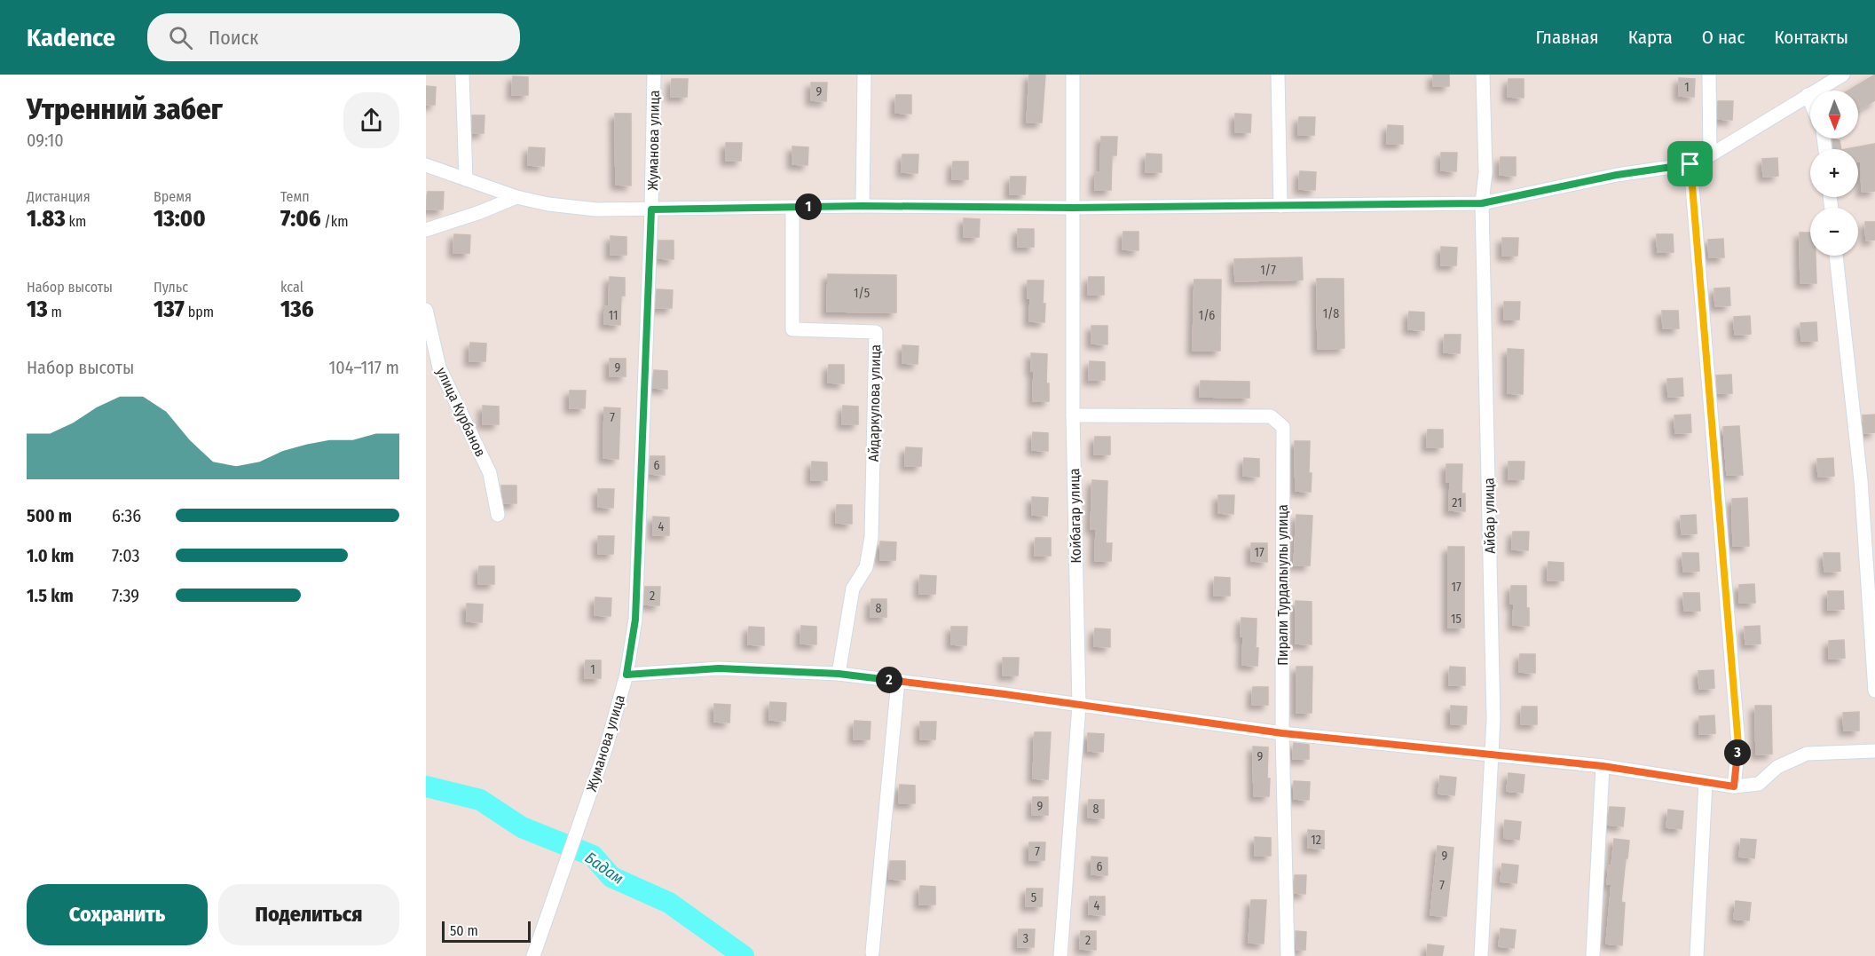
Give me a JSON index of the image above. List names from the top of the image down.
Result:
{
  "streets": {
    "street": [
      "Жуманова улица",
      "Айдаркулова улица",
      "улица Курбанов",
      "Койбагар улица",
      "Айбар улица",
      "Пирали Турдалыулы улица"
    ]
  },
  "crossings": [
    ["Койбагар улица", "Пирали Турдалыулы улица"]
  ],
  "water": ["Бадам"],
  "house_numbers": [
    "1",
    "9",
    "1/7",
    "1/5",
    "1/8",
    "11",
    "1/6",
    "9",
    "7",
    "6",
    "21",
    "4",
    "17",
    "17",
    "2",
    "8",
    "15",
    "1",
    "9",
    "9",
    "8",
    "12",
    "7",
    "9",
    "6",
    "7",
    "5",
    "4",
    "3",
    "2"
  ],
  "scale_bar": "50 m",
  "north": "bottom",
  "page": {
    "header": "Kadence",
    "search": "Поиск",
    "nav": [
      "Главная",
      "Карта",
      "О нас",
      "Контакты"
    ],
    "heading": ["Утренний забег", "09:10"],
    "map_buttons": ["+", "−"],
    "stats": [
      ["Дистанция", "1.83 km"],
      ["Время", "13:00"],
      ["Темп", "7:06 /km"],
      ["Набор высоты", "13 m"],
      ["Пульс", "137 bpm"],
      ["kcal", "136"]
    ],
    "pins": ["1", "2", "3"],
    "chart": ["Набор высоты", "104–117 m"],
    "list": [
      {
        "name": "500 m",
        "note": "6:36"
      },
      {
        "name": "1.0 km",
        "note": "7:03"
      },
      {
        "name": "1.5 km",
        "note": "7:39"
      }
    ],
    "buttons": ["Сохранить", "Поделиться"],
    "scale": "50 m"
  }
}
